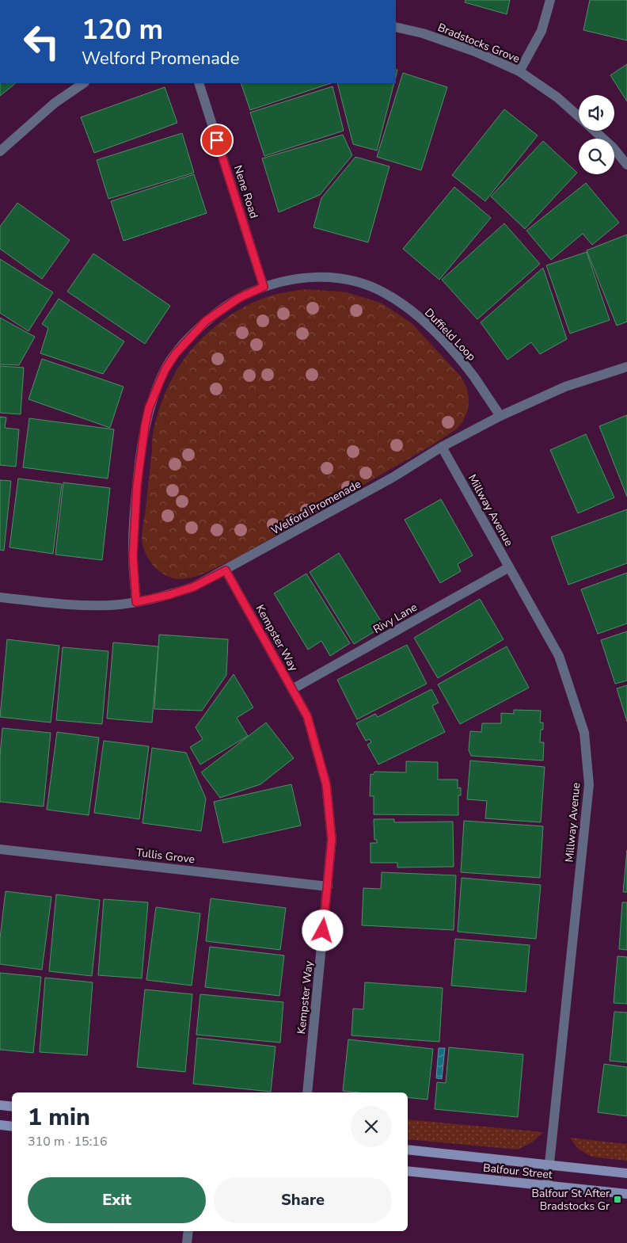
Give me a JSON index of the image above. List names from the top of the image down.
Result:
{
  "streets": {
    "street": [
      "Bradstocks Grove",
      "Nene Road",
      "Duffield Loop",
      "Welford Promenade",
      "Millway Avenue",
      "Rivy Lane",
      "Kempster Way",
      "Tullis Grove",
      "Balfour Street"
    ]
  },
  "crossings": [
    ["Nene Road", "Duffield Loop"],
    ["Duffield Loop", "Welford Promenade"],
    ["Welford Promenade", "Millway Avenue"],
    ["Welford Promenade", "Kempster Way"],
    ["Millway Avenue", "Rivy Lane"],
    ["Millway Avenue", "Balfour Street"],
    ["Rivy Lane", "Kempster Way"],
    ["Kempster Way", "Tullis Grove"]
  ],
  "places": {
    "transit": ["Balfour St After Bradstocks Gr"]
  },
  "page": {
    "turn": ["120 m", "Welford Promenade"],
    "heading": ["1 min", "310 m · 15:16"],
    "buttons": ["Exit", "Share"]
  }
}
